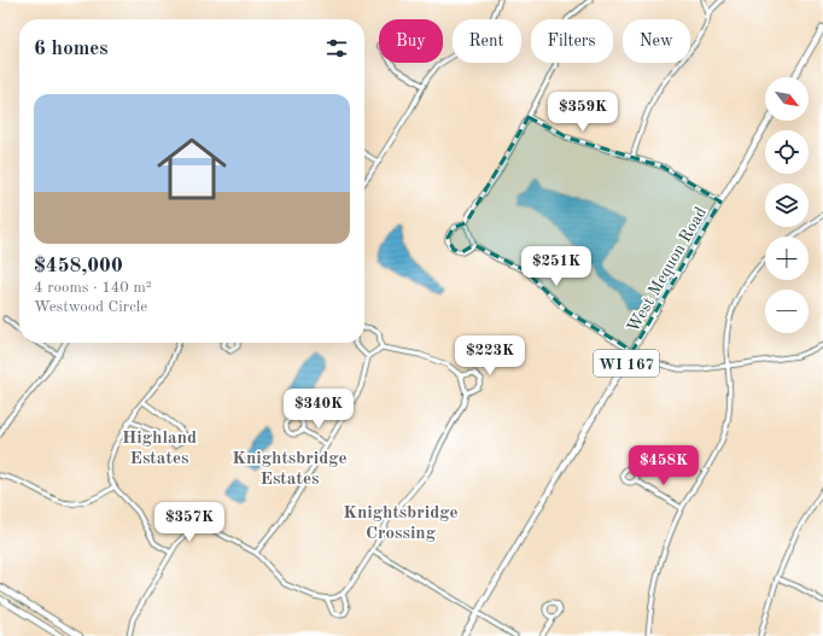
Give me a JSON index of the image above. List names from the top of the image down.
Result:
{
  "streets": {
    "main road": ["West Mequon Road", "WI 167"]
  },
  "districts": ["Highland Estates", "Knightsbridge Estates", "Knightsbridge Crossing"],
  "north": "bottom right",
  "page": {
    "chip": [
      "Buy",
      "Rent",
      "Filters",
      "New"
    ],
    "heading": "6 homes",
    "map_buttons": ["+", "−"],
    "list": [
      {
        "name": "$458,000",
        "note": "4 rooms · 140 m² · Westwood Circle"
      }
    ],
    "price": [
      "$359K",
      "$251K",
      "$223K",
      "$340K",
      "$458K",
      "$357K"
    ]
  }
}
